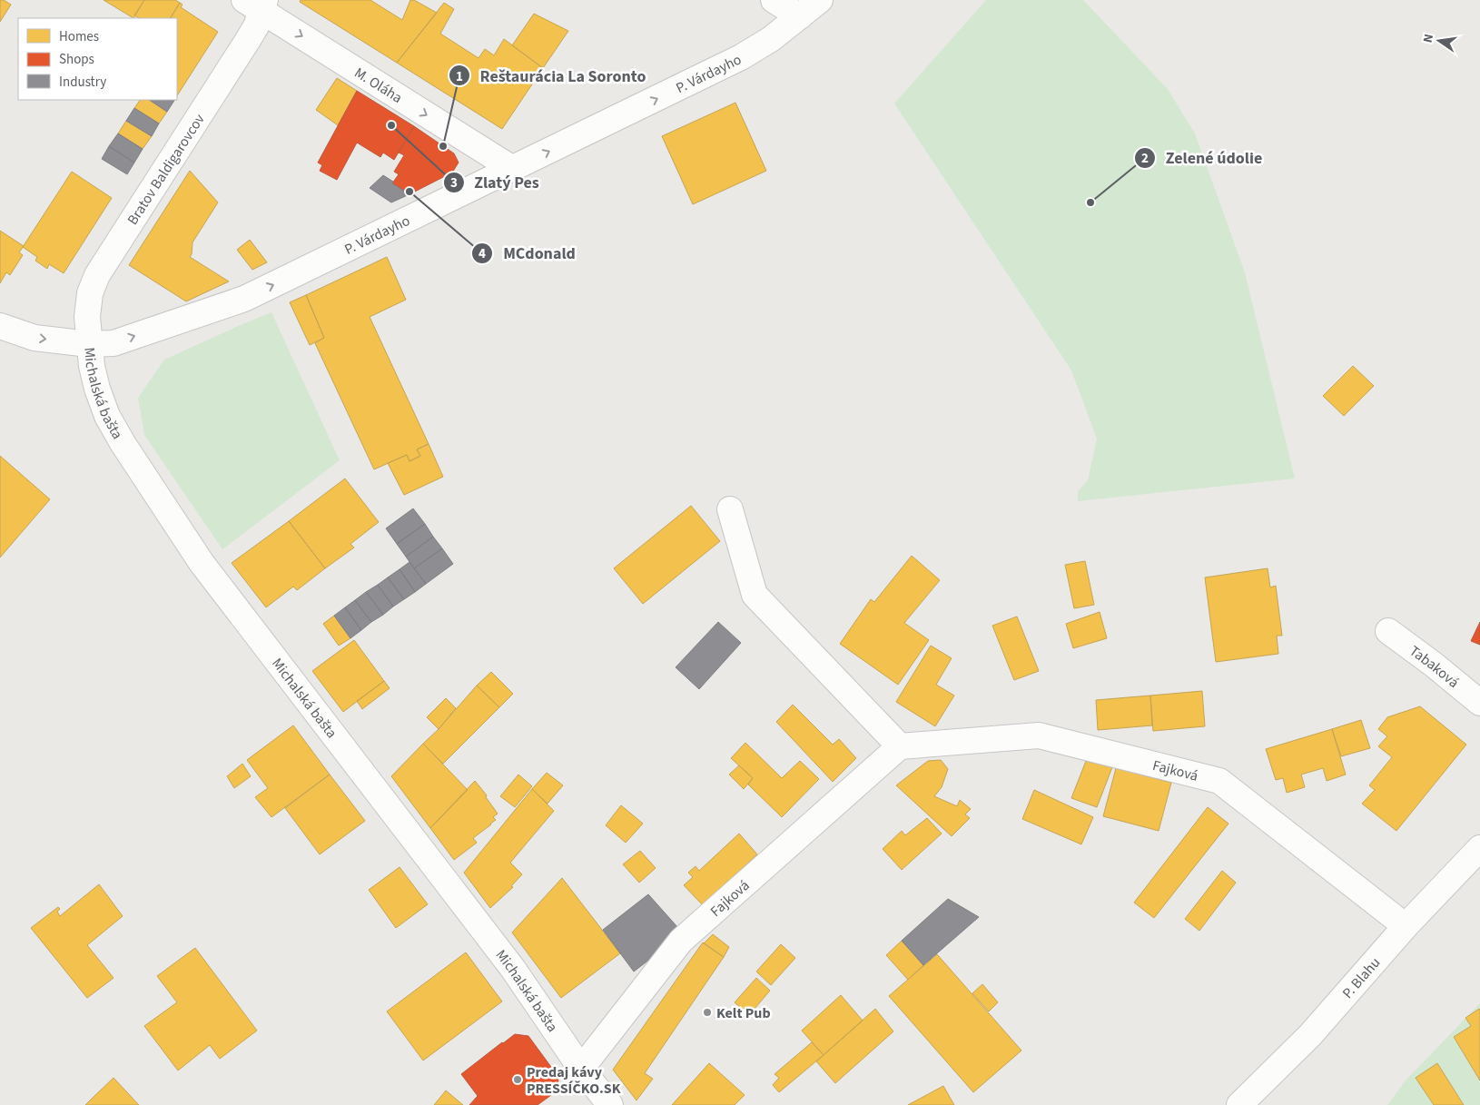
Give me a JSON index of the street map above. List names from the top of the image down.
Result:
{
  "streets": {
    "street": [
      "P. Várdayho",
      "M. Oláha",
      "Bratov Baldigarovcov",
      "Michalská bašta",
      "Tabaková",
      "Fajková",
      "P. Blahu"
    ]
  },
  "crossings": [
    ["P. Várdayho", "M. Oláha"],
    ["P. Várdayho", "Bratov Baldigarovcov"],
    ["P. Várdayho", "Michalská bašta"],
    ["M. Oláha", "Bratov Baldigarovcov"],
    ["Bratov Baldigarovcov", "Michalská bašta"],
    ["Michalská bašta", "Fajková"],
    ["Fajková", "P. Blahu"]
  ],
  "one_way": ["P. Várdayho", "M. Oláha"],
  "places": [
    "Zlatý Pes",
    "Reštaurácia La Soronto",
    "MCdonald",
    "Zelené údolie",
    "Kelt Pub",
    "Predaj kávy PRESSÍČKO.SK"
  ],
  "legend": ["Homes", "Shops", "Industry"],
  "north": "left"
}
